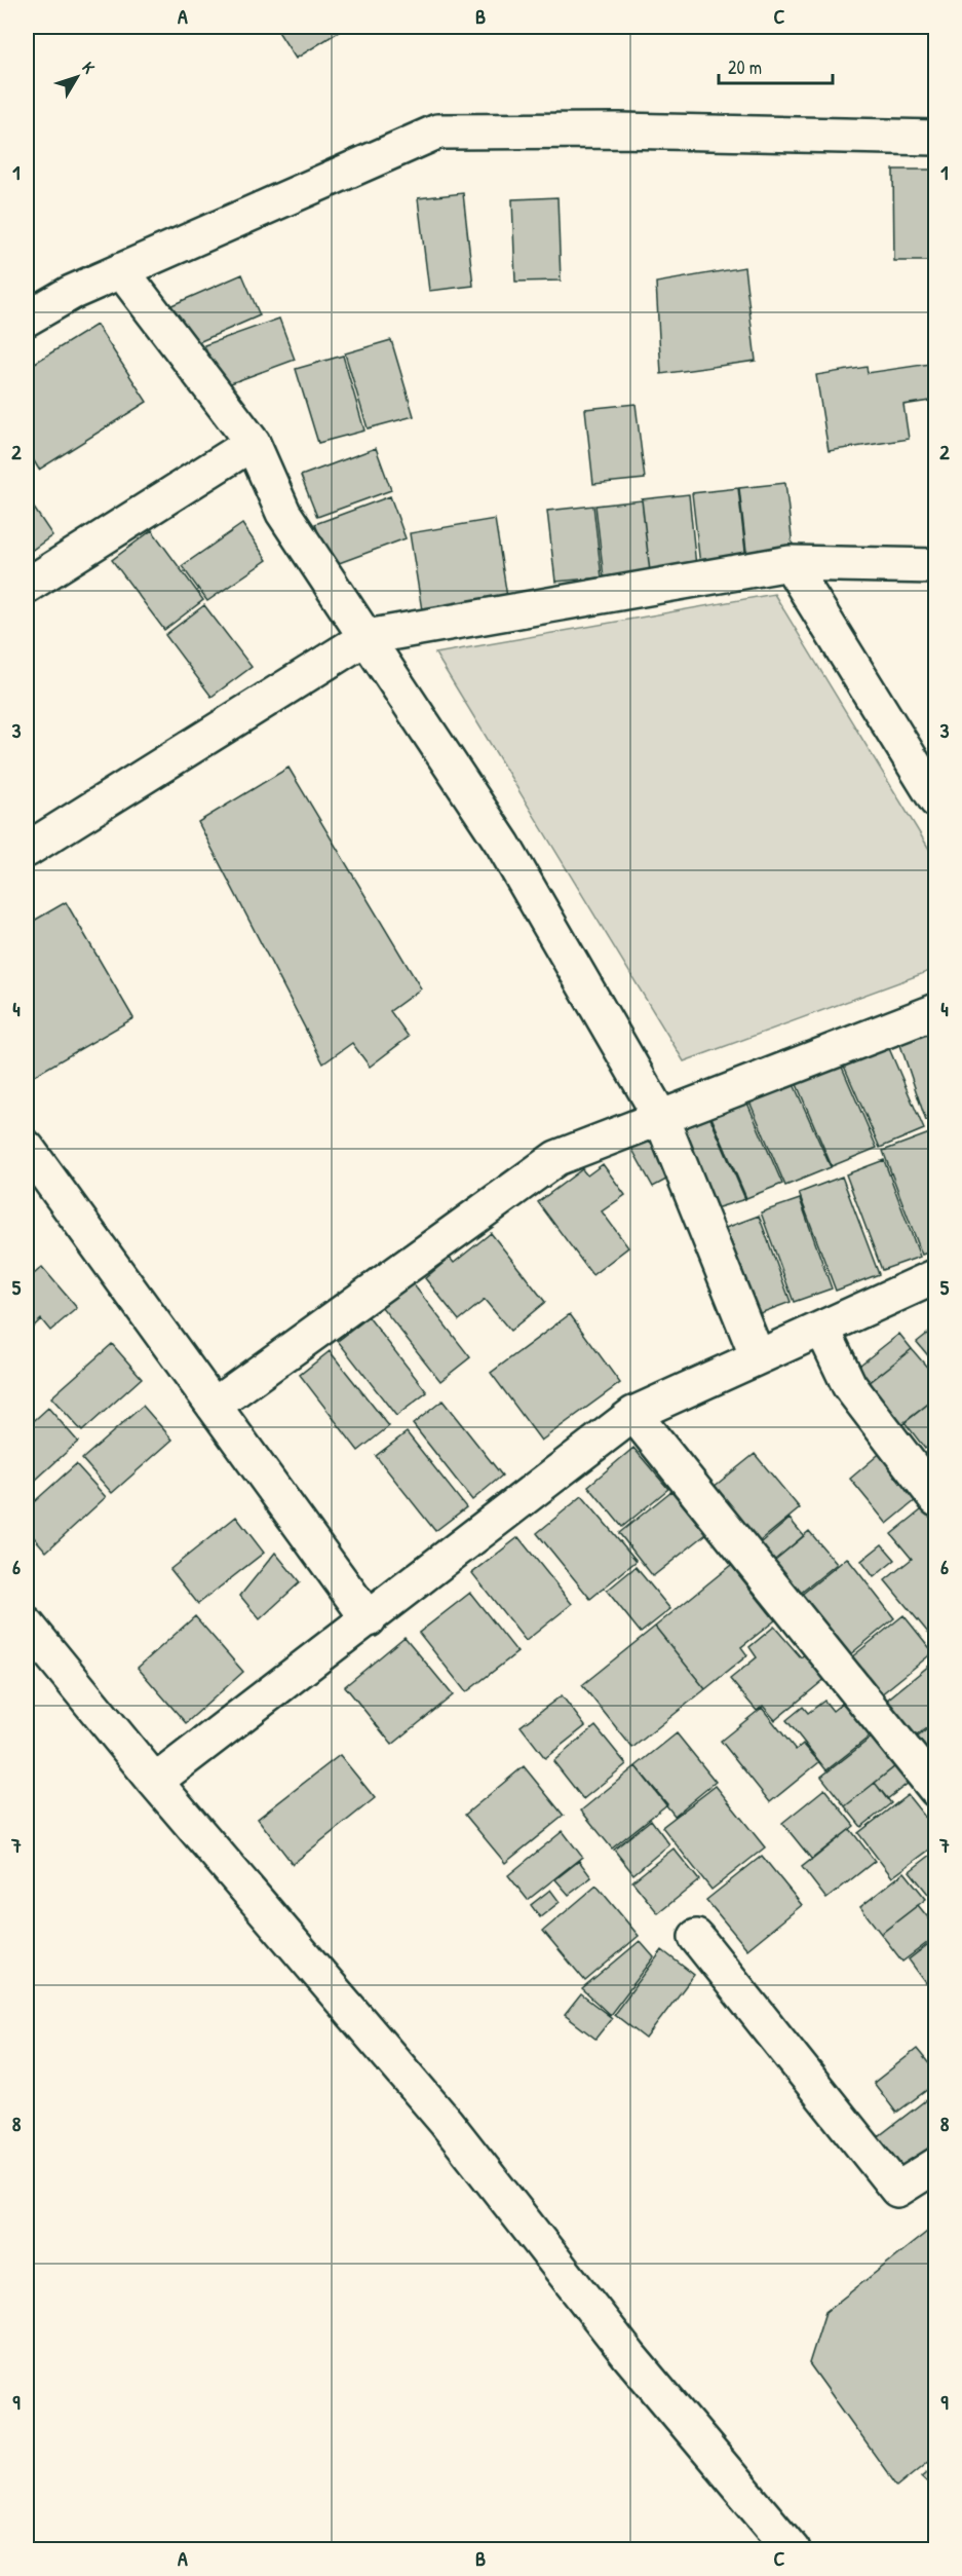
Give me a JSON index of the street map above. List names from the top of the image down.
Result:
{
  "scale_bar": "20 m",
  "north": "top right",
  "grid": {
    "columns": ["A", "B", "C"],
    "rows": [
      "1",
      "2",
      "3",
      "4",
      "5",
      "6",
      "7",
      "8",
      "9"
    ]
  }
}
